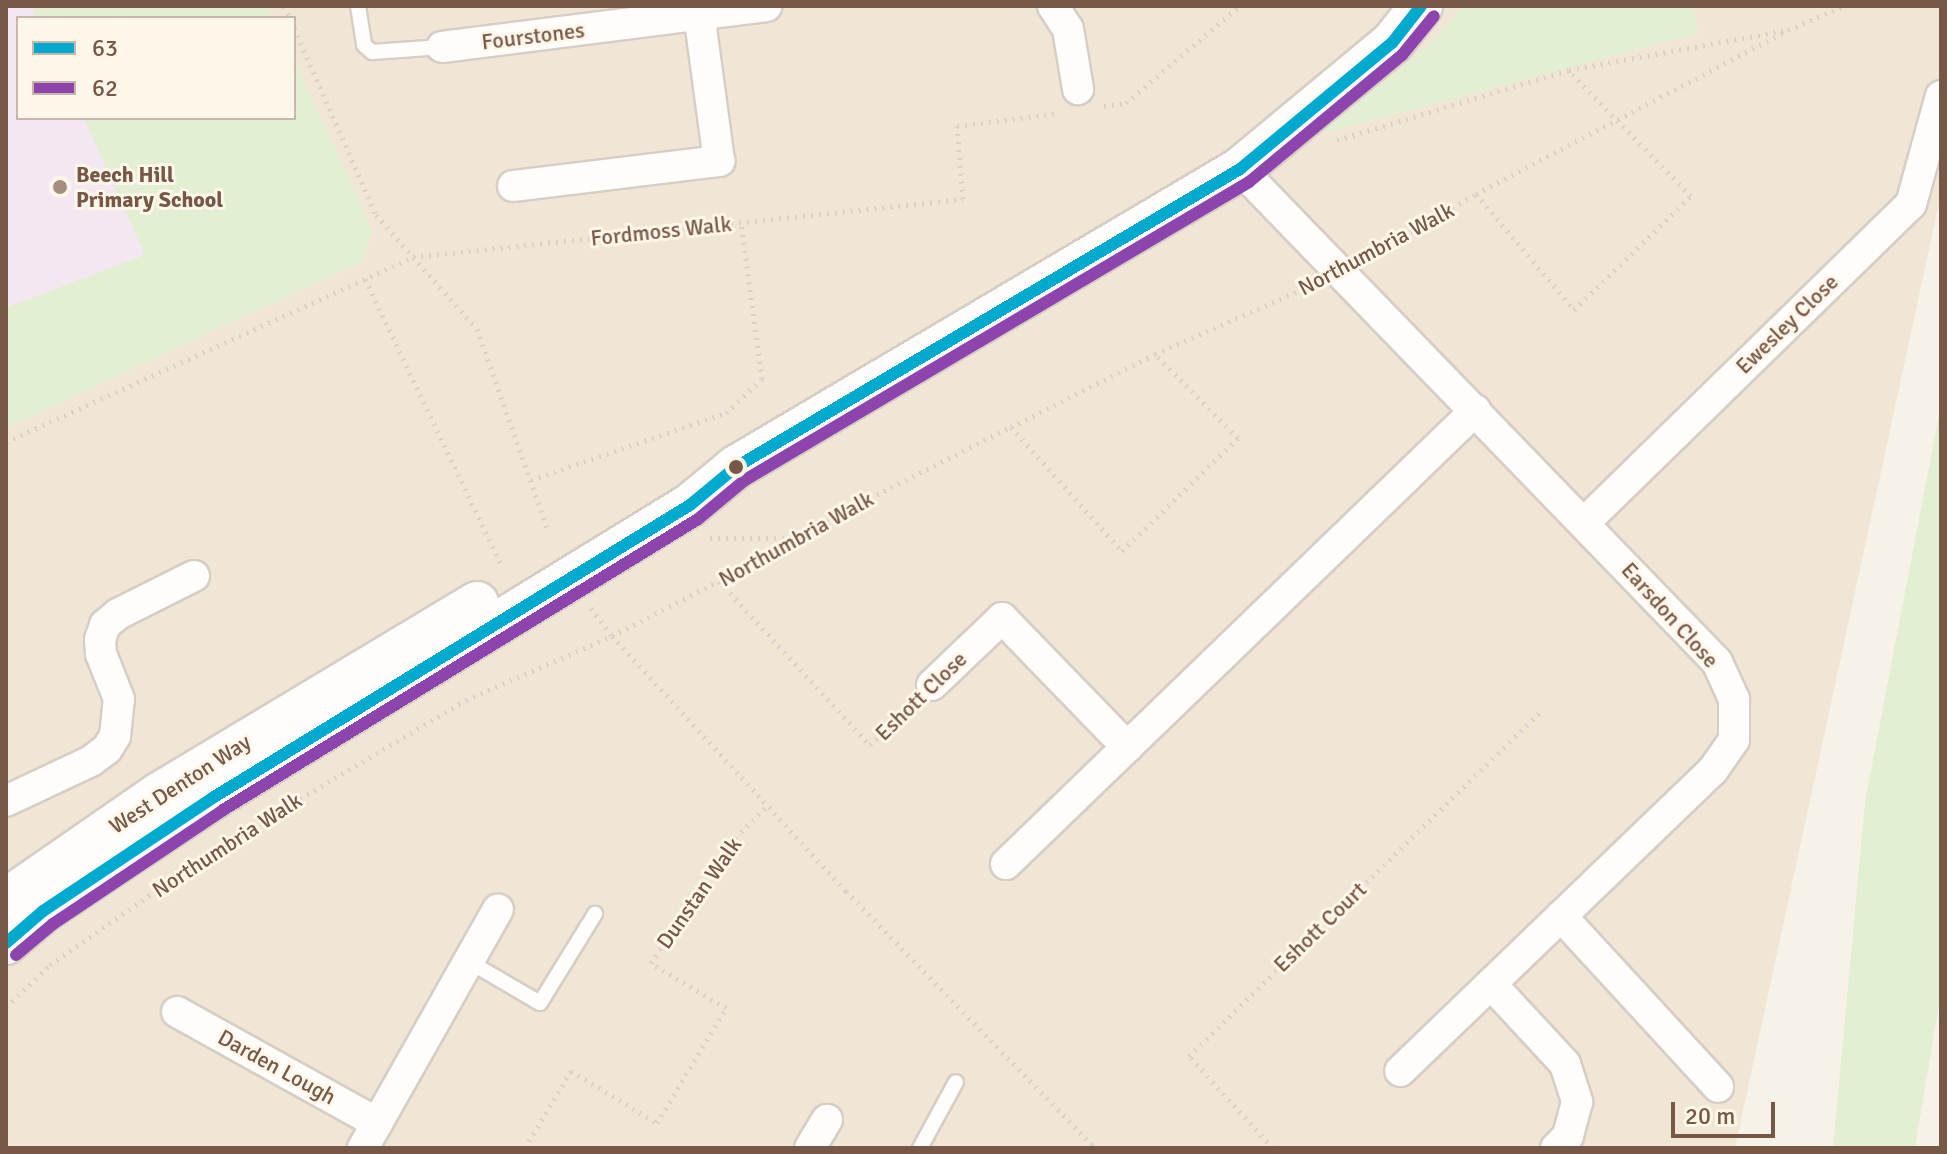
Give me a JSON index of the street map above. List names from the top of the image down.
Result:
{
  "streets": {
    "street": [
      "Fourstones",
      "Ewesley Close",
      "Earsdon Close",
      "Eshott Close",
      "West Denton Way",
      "Darden Lough"
    ],
    "path": [
      "Fordmoss Walk",
      "Northumbria Walk",
      "Dunstan Walk",
      "Eshott Court"
    ]
  },
  "crossings": [
    ["Northumbria Walk", "Earsdon Close"],
    ["Northumbria Walk", "Eshott Close"],
    ["Ewesley Close", "Earsdon Close"],
    ["Earsdon Close", "West Denton Way"]
  ],
  "places": ["Beech Hill Primary School"],
  "lines": ["transit line 63", "transit line 62"],
  "legend": ["63", "62"],
  "scale_bar": "20 m"
}
